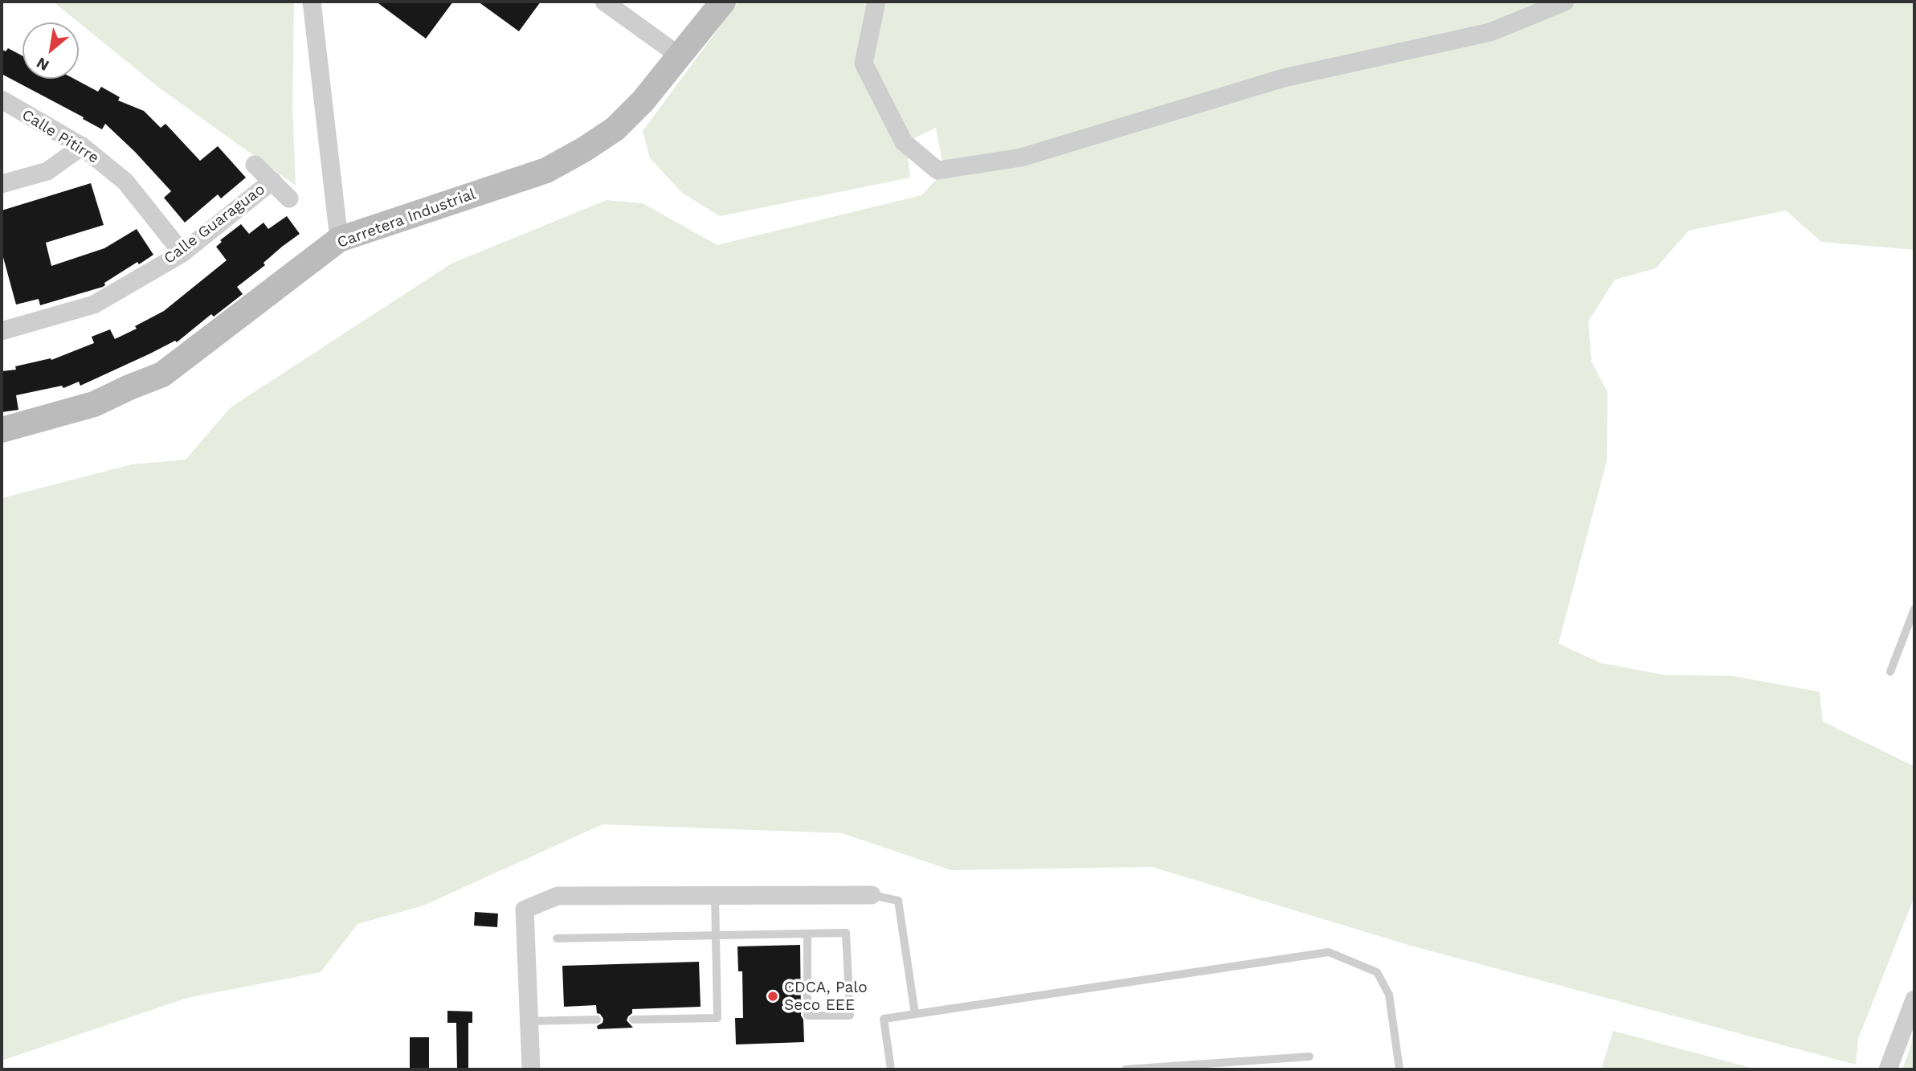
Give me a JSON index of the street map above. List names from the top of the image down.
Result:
{
  "streets": {
    "street": ["Calle Pitirre", "Carretera Industrial", "Calle Guaraguao"]
  },
  "crossings": [
    ["Calle Pitirre", "Calle Guaraguao"]
  ],
  "places": ["CDCA, Palo Seco EEE"],
  "north": "bottom left"
}
